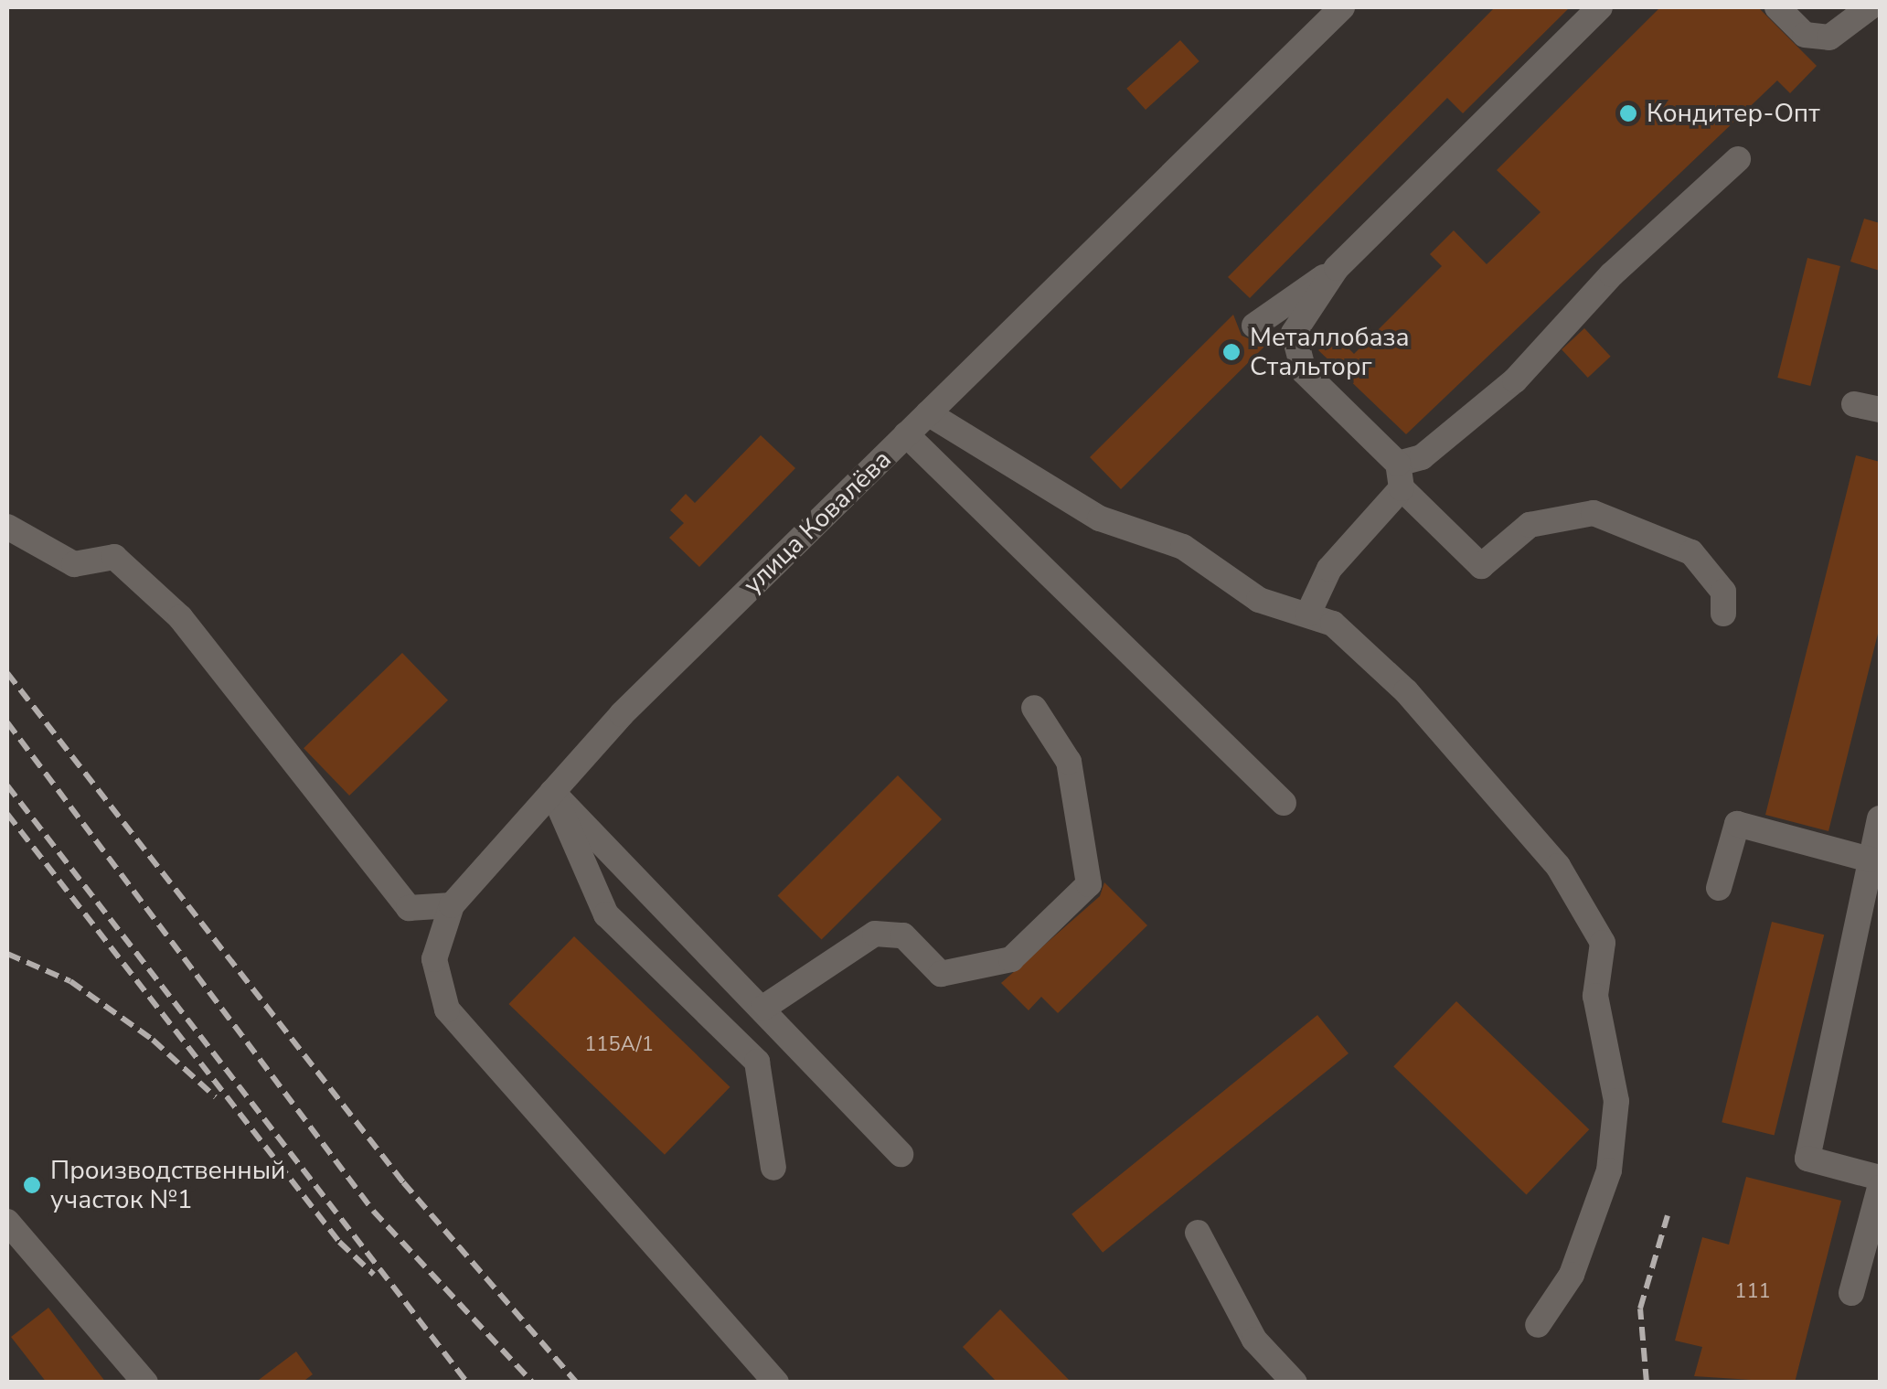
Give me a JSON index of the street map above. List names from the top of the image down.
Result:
{
  "streets": {
    "street": ["улица Ковалёва"]
  },
  "places": ["Кондитер-Опт", "Металлобаза Стальторг", "Производственный участок №1"],
  "house_numbers": ["115А/1", "111"]
}
